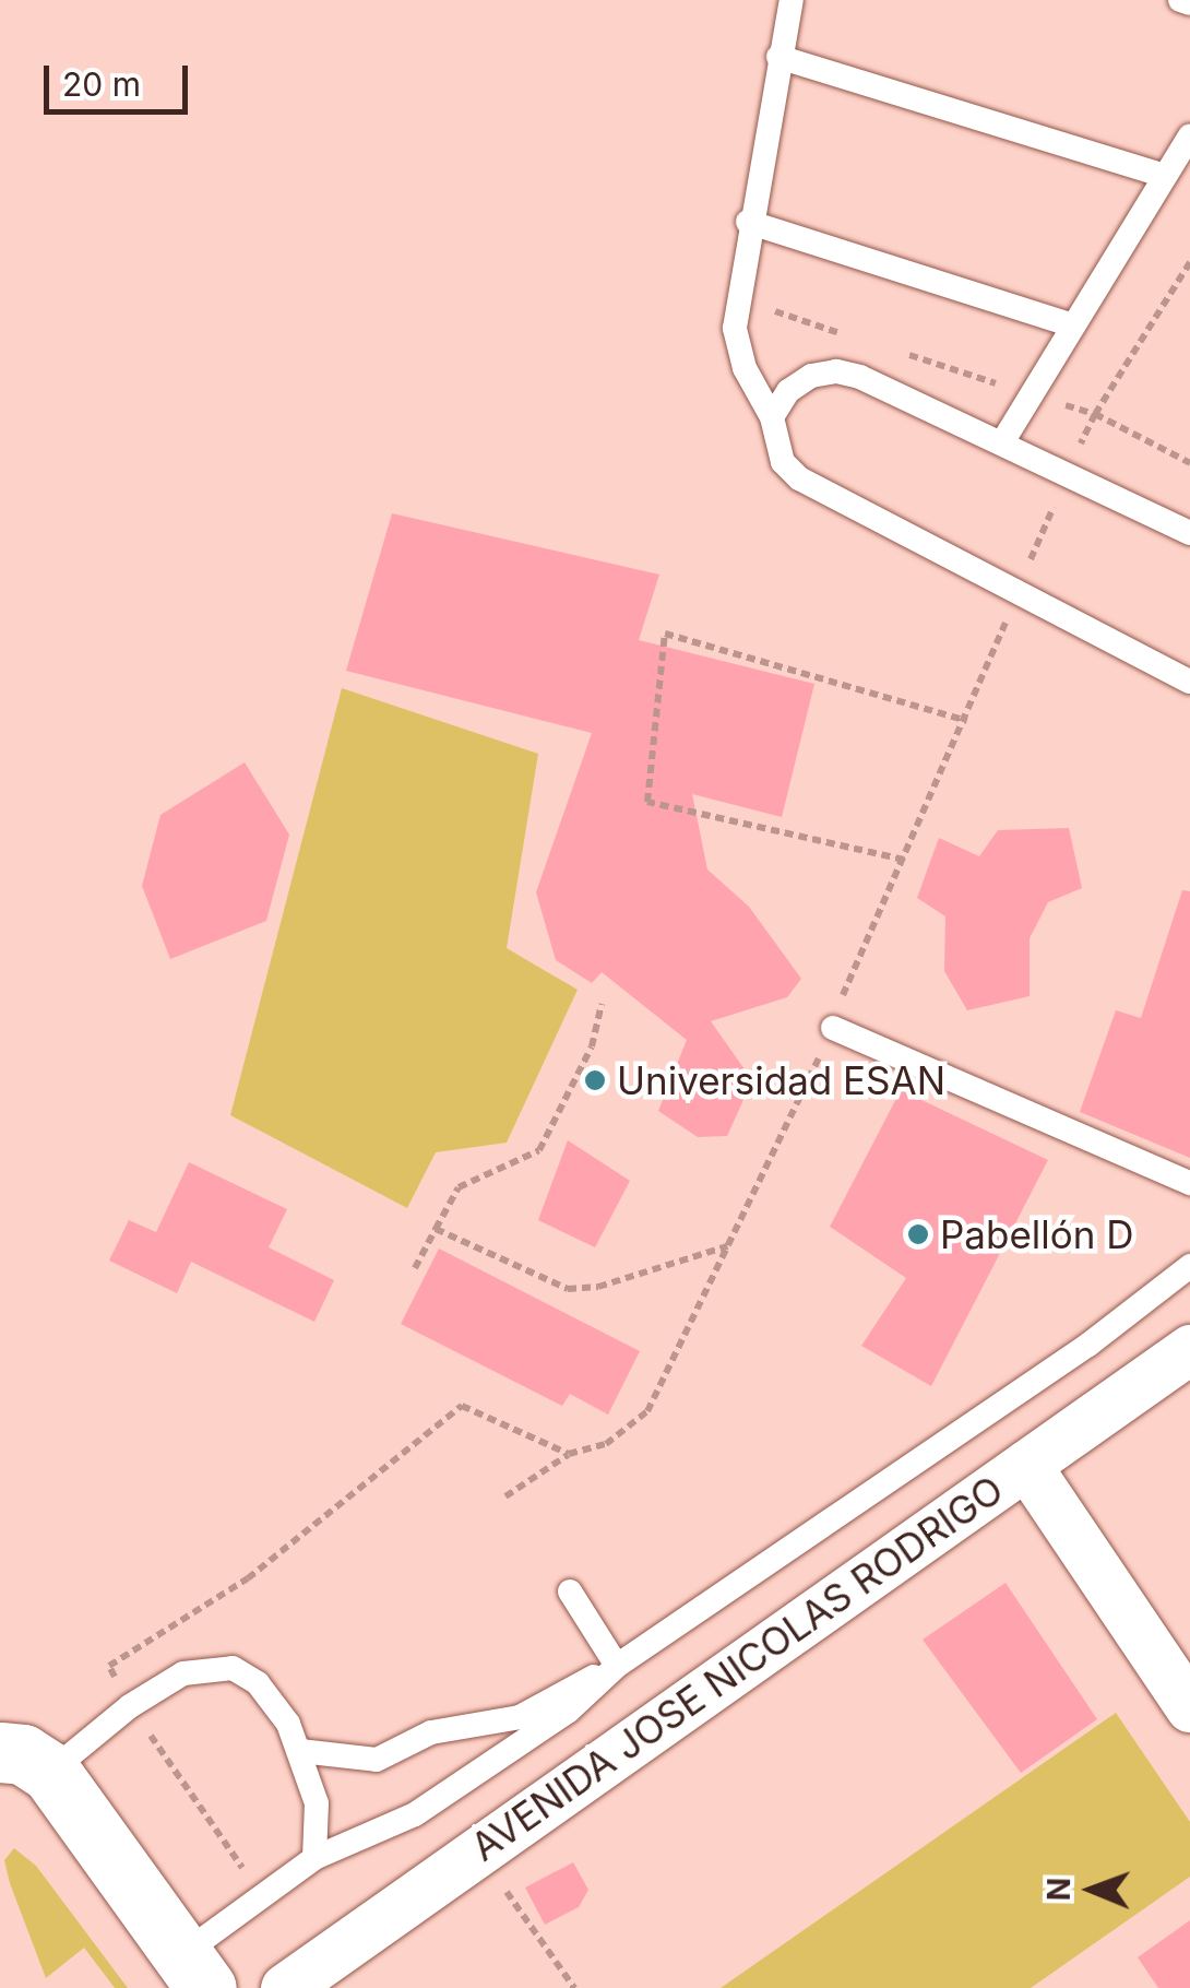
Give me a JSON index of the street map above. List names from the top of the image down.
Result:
{
  "streets": {
    "street": ["AVENIDA JOSE NICOLAS RODRIGO"]
  },
  "places": ["Universidad ESAN", "Pabellón D"],
  "scale_bar": "20 m",
  "north": "left"
}
